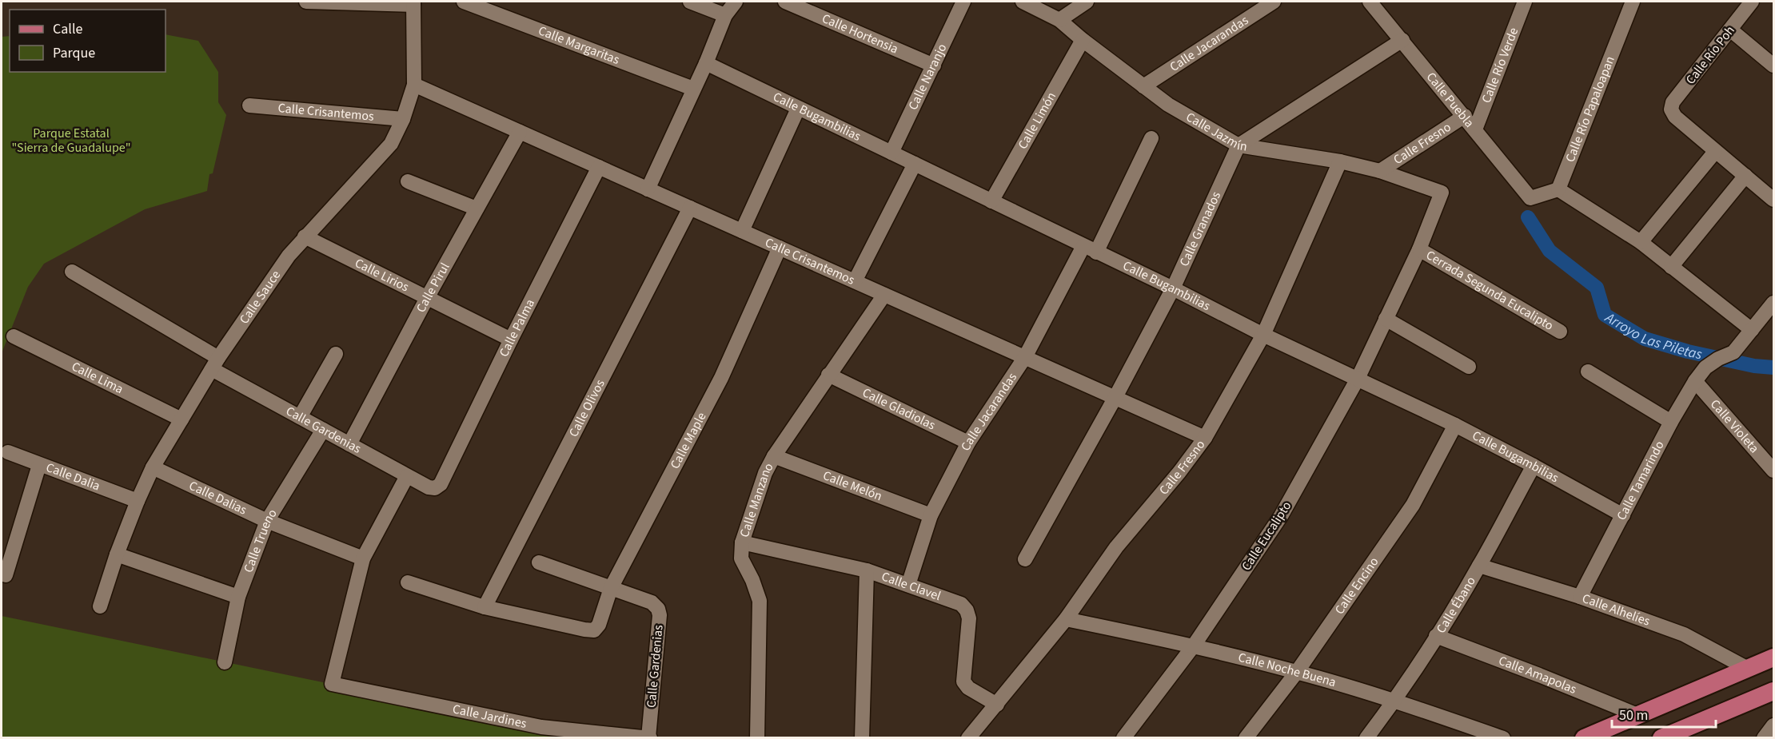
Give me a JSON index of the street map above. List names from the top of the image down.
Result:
{
  "streets": {
    "street": [
      "Calle Hortensia",
      "Calle Jacarandas",
      "Calle Margaritas",
      "Calle Río Poh",
      "Calle Río Verde",
      "Calle Naranjo",
      "Calle Puebla",
      "Calle Río Papaloapan",
      "Calle Crisantemos",
      "Calle Bugambilias",
      "Calle Limón",
      "Calle Jazmín",
      "Calle Fresno",
      "Calle Granados",
      "Calle Lirios",
      "Calle Pirul",
      "Cerrada Segunda Eucalipto",
      "Calle Sauce",
      "Calle Palma",
      "Calle Lima",
      "Calle Olivos",
      "Calle Gladiolas",
      "Calle Violeta",
      "Calle Gardenias",
      "Calle Maple",
      "Calle Dalia",
      "Calle Tamarindo",
      "Calle Melón",
      "Calle Dalias",
      "Calle Manzano",
      "Calle Eucalipto",
      "Calle Trueno",
      "Calle Encino",
      "Calle Clavel",
      "Calle Ébano",
      "Calle Alhelíes",
      "Calle Noche Buena",
      "Calle Amapolas",
      "Calle Jardines"
    ]
  },
  "crossings": [
    ["Calle Hortensia", "Calle Naranjo"],
    ["Calle Jacarandas", "Calle Crisantemos"],
    ["Calle Jacarandas", "Calle Bugambilias"],
    ["Calle Jacarandas", "Calle Jazmín"],
    ["Calle Jacarandas", "Calle Gladiolas"],
    ["Calle Jacarandas", "Calle Melón"],
    ["Calle Jacarandas", "Calle Clavel"],
    ["Calle Río Verde", "Calle Puebla"],
    ["Calle Naranjo", "Calle Bugambilias"],
    ["Calle Puebla", "Calle Río Papaloapan"],
    ["Calle Puebla", "Calle Fresno"],
    ["Calle Crisantemos", "Calle Fresno"],
    ["Calle Crisantemos", "Calle Granados"],
    ["Calle Crisantemos", "Calle Pirul"],
    ["Calle Crisantemos", "Calle Sauce"],
    ["Calle Crisantemos", "Calle Palma"],
    ["Calle Crisantemos", "Calle Olivos"],
    ["Calle Crisantemos", "Calle Maple"],
    ["Calle Crisantemos", "Calle Manzano"],
    ["Calle Bugambilias", "Calle Limón"],
    ["Calle Bugambilias", "Calle Fresno"],
    ["Calle Bugambilias", "Calle Granados"],
    ["Calle Bugambilias", "Calle Tamarindo"],
    ["Calle Bugambilias", "Calle Eucalipto"],
    ["Calle Bugambilias", "Calle Encino"],
    ["Calle Bugambilias", "Calle Ébano"],
    ["Calle Limón", "Calle Jazmín"],
    ["Calle Jazmín", "Calle Fresno"],
    ["Calle Jazmín", "Calle Granados"],
    ["Calle Jazmín", "Calle Eucalipto"],
    ["Calle Fresno", "Calle Clavel"],
    ["Calle Fresno", "Calle Noche Buena"],
    ["Calle Lirios", "Calle Pirul"],
    ["Calle Lirios", "Calle Sauce"],
    ["Calle Lirios", "Calle Palma"],
    ["Calle Pirul", "Calle Gardenias"],
    ["Cerrada Segunda Eucalipto", "Calle Eucalipto"],
    ["Calle Sauce", "Calle Lima"],
    ["Calle Sauce", "Calle Gardenias"],
    ["Calle Sauce", "Calle Dalia"],
    ["Calle Sauce", "Calle Dalias"],
    ["Calle Palma", "Calle Gardenias"],
    ["Calle Olivos", "Calle Maple"],
    ["Calle Gladiolas", "Calle Manzano"],
    ["Calle Violeta", "Calle Tamarindo"],
    ["Calle Gardenias", "Calle Maple"],
    ["Calle Gardenias", "Calle Trueno"],
    ["Calle Gardenias", "Calle Jardines"],
    ["Calle Tamarindo", "Calle Alhelíes"],
    ["Calle Melón", "Calle Manzano"],
    ["Calle Dalias", "Calle Trueno"],
    ["Calle Dalias", "Calle Jardines"],
    ["Calle Manzano", "Calle Clavel"],
    ["Calle Eucalipto", "Calle Noche Buena"],
    ["Calle Encino", "Calle Noche Buena"],
    ["Calle Ébano", "Calle Alhelíes"],
    ["Calle Ébano", "Calle Noche Buena"],
    ["Calle Ébano", "Calle Amapolas"]
  ],
  "water": ["Arroyo Las Piletas"],
  "parks": ["Parque Estatal \"Sierra de Guadalupe\""],
  "legend": ["Calle", "Parque"],
  "scale_bar": "50 m"
}
